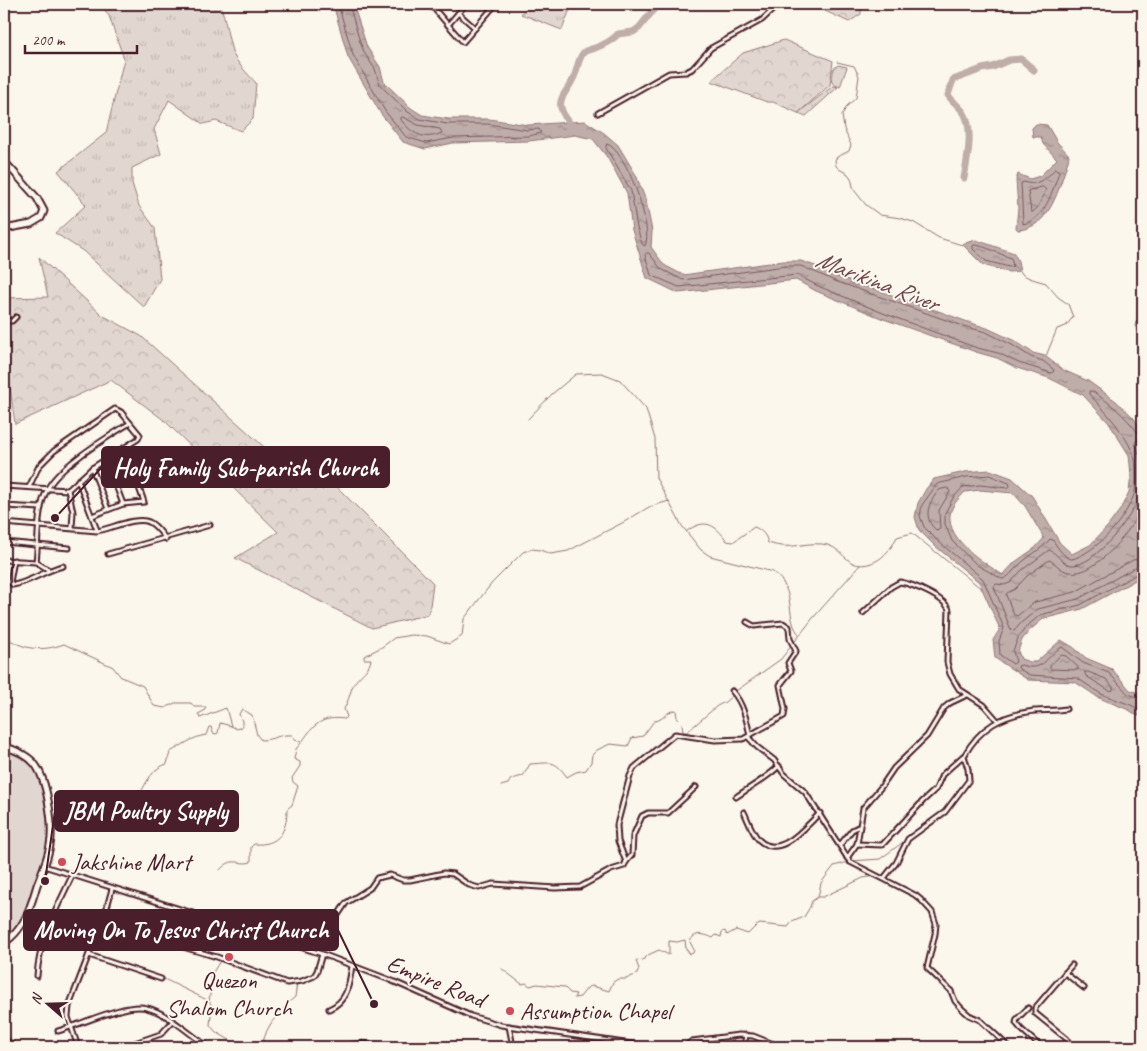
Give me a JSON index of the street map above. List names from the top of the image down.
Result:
{
  "streets": {
    "street": ["Empire Road"]
  },
  "water": ["Marikina River"],
  "places": [
    "Holy Family Sub-parish Church",
    "Jakshine Mart",
    "JBM Poultry Supply",
    "Quezon Shalom Church",
    "Moving On To Jesus Christ Church",
    "Assumption Chapel"
  ],
  "scale_bar": "200 m",
  "north": "left"
}
